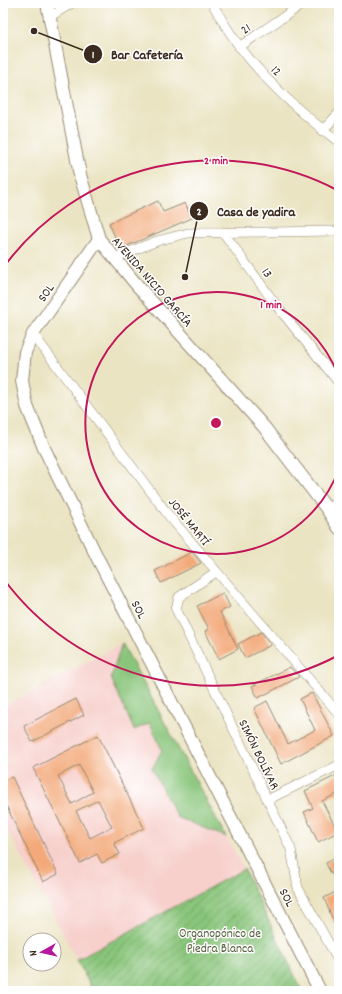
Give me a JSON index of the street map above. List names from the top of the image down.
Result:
{
  "streets": {
    "street": [
      "21",
      "12",
      "13",
      "AVENIDA NICIO GARCÍA",
      "SOL",
      "JOSÉ MARTÍ",
      "SIMÓN BOLÍVAR"
    ]
  },
  "crossings": [
    ["21", "12"],
    ["AVENIDA NICIO GARCÍA", "SOL"],
    ["SOL", "JOSÉ MARTÍ"],
    ["JOSÉ MARTÍ", "SIMÓN BOLÍVAR"]
  ],
  "parks": ["Organopónico de Piedra Blanca"],
  "places": ["Bar Cafetería", "Casa de yadira"],
  "north": "left",
  "rings": ["2 min", "1 min"]
}
